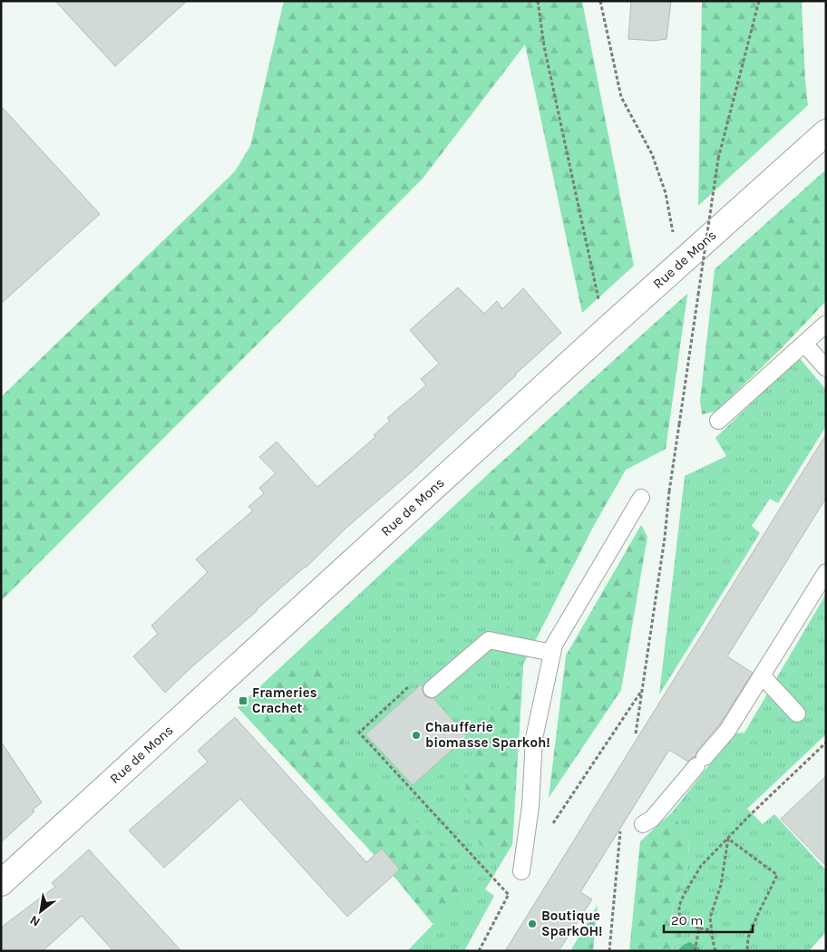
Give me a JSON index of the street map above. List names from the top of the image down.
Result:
{
  "streets": {
    "main road": ["Rue de Mons"]
  },
  "places": {
    "transit": ["Frameries Crachet"],
    "other": ["Chaufferie biomasse Sparkoh!", "Boutique SparkOH!"]
  },
  "scale_bar": "20 m",
  "north": "bottom left"
}
